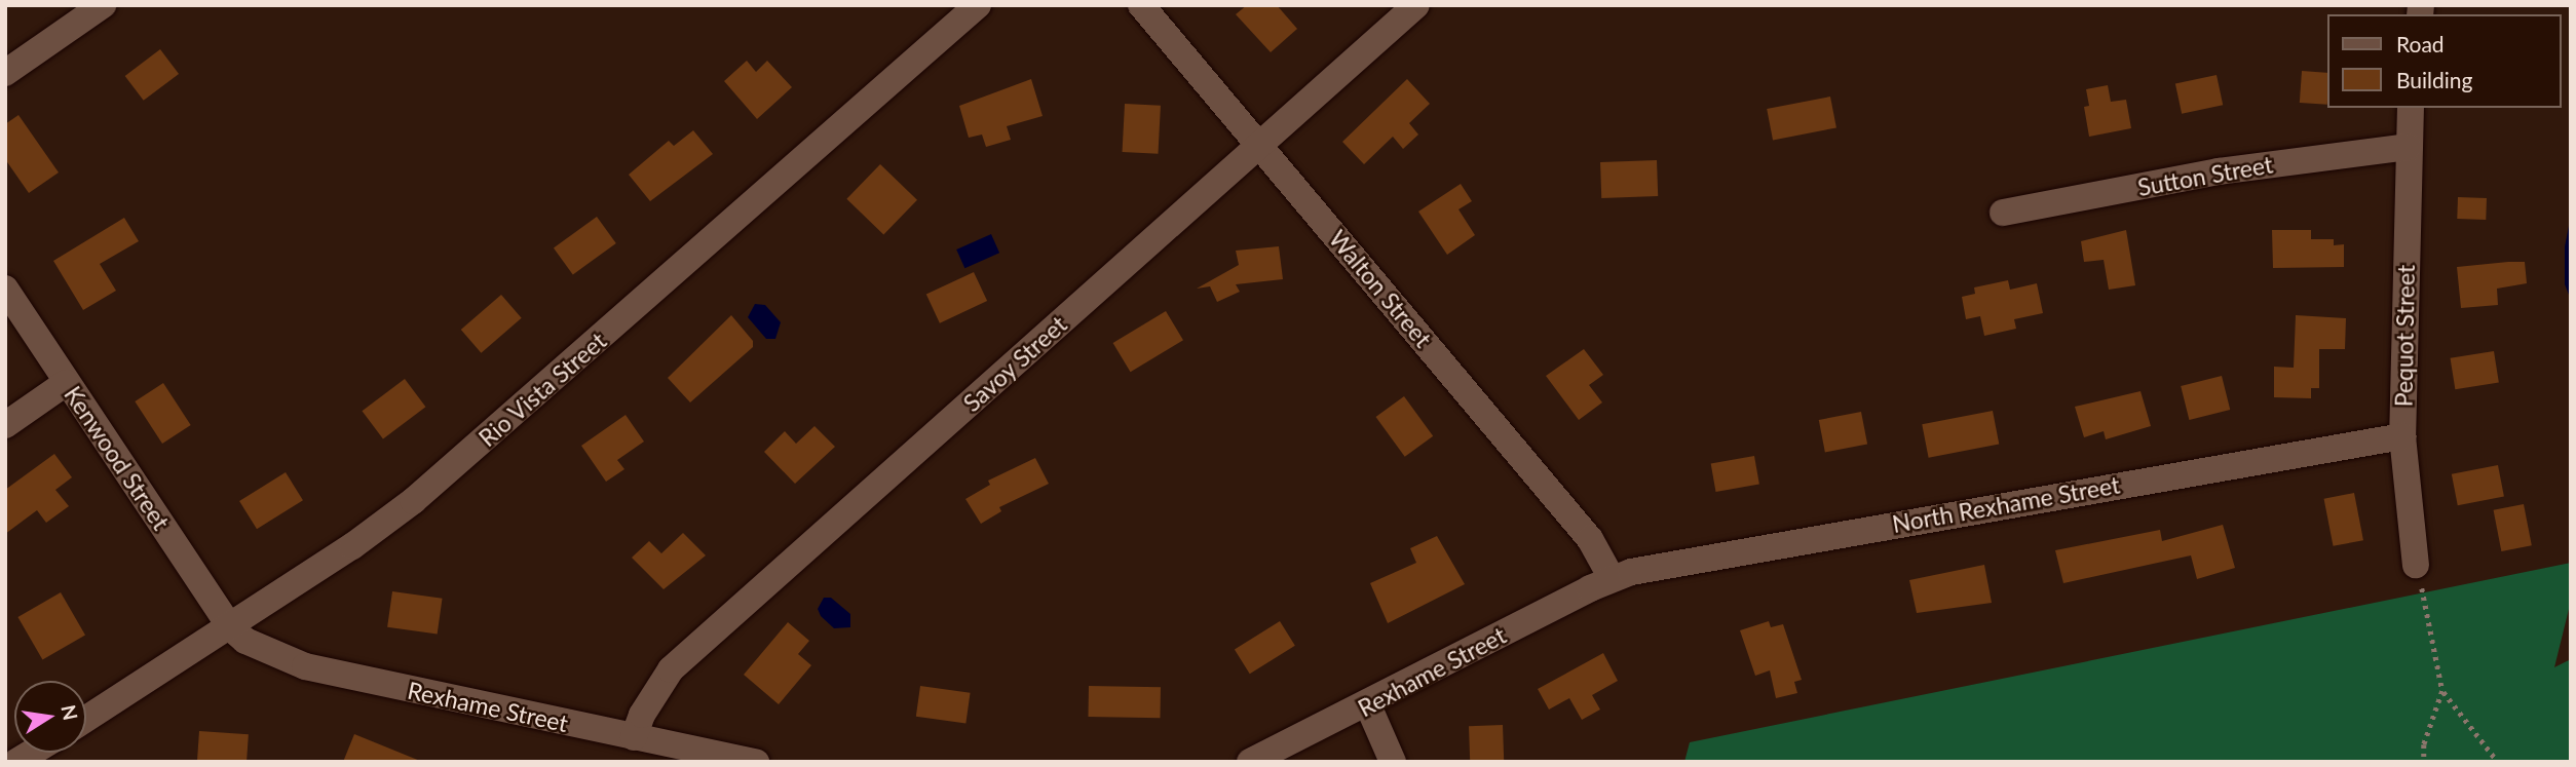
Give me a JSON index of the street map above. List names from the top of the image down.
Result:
{
  "streets": {
    "street": [
      "Sutton Street",
      "Walton Street",
      "Pequot Street",
      "Savoy Street",
      "Rio Vista Street",
      "Kenwood Street",
      "North Rexhame Street",
      "Rexhame Street"
    ]
  },
  "crossings": [
    ["Sutton Street", "Pequot Street"],
    ["Walton Street", "Savoy Street"],
    ["Walton Street", "North Rexhame Street"],
    ["Walton Street", "Rexhame Street"],
    ["Pequot Street", "North Rexhame Street"],
    ["Savoy Street", "Rexhame Street"],
    ["Rio Vista Street", "Kenwood Street"],
    ["Rio Vista Street", "Rexhame Street"],
    ["Kenwood Street", "Rexhame Street"],
    ["North Rexhame Street", "Rexhame Street"]
  ],
  "legend": ["Road", "Building"],
  "north": "right"
}
